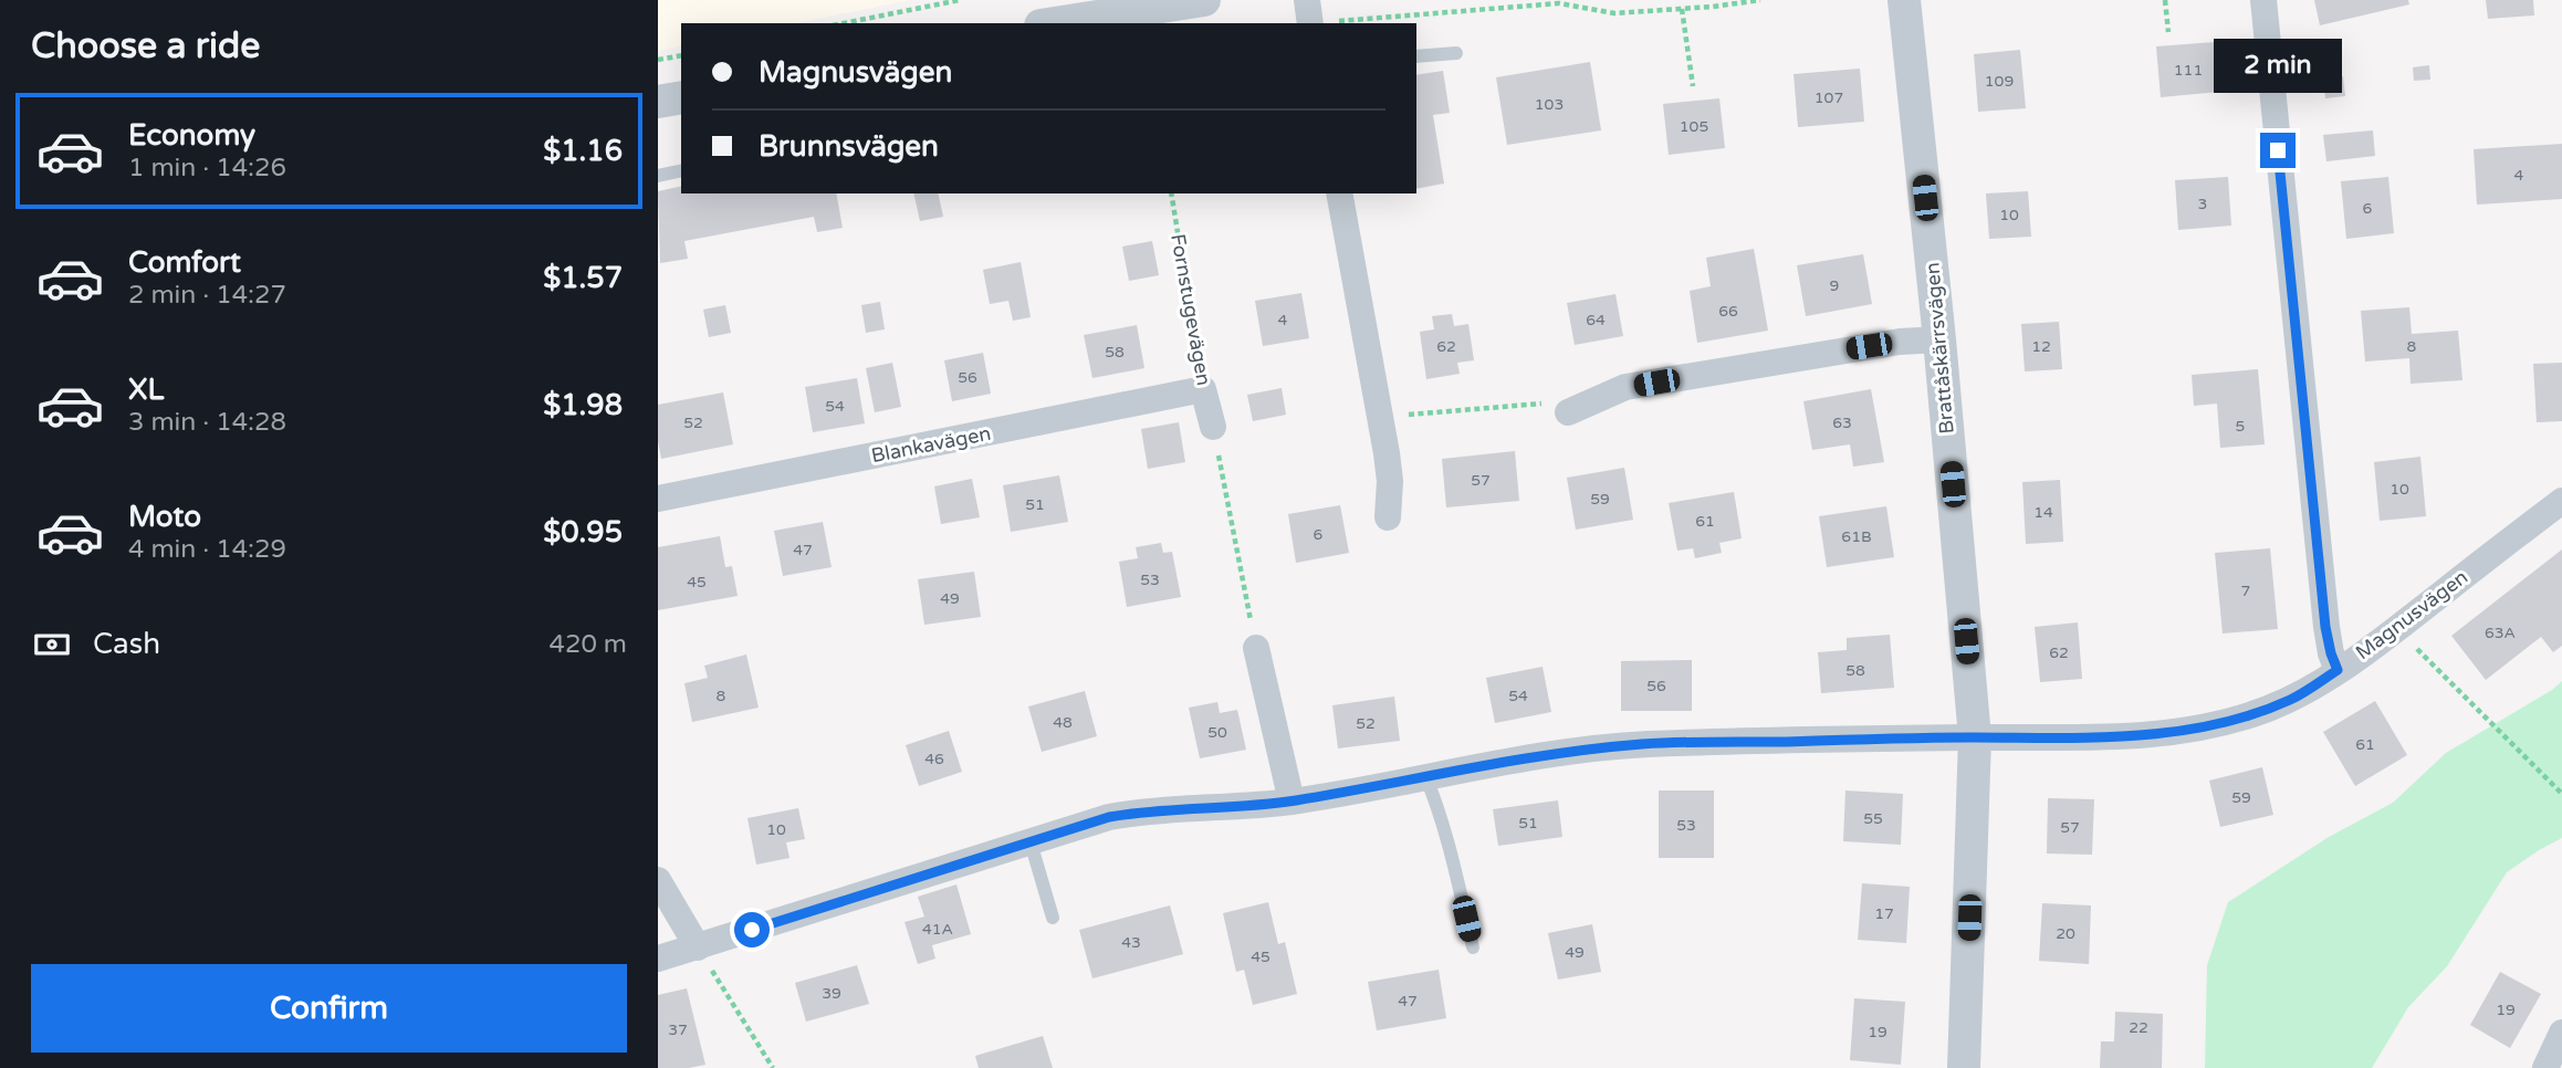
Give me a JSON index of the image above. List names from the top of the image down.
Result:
{
  "streets": {
    "street": [
      "Fornstugevägen",
      "Brattåskärrsvägen",
      "Blankavägen",
      "Magnusvägen"
    ]
  },
  "crossings": [
    ["Fornstugevägen", "Blankavägen"],
    ["Brattåskärrsvägen", "Magnusvägen"]
  ],
  "house_numbers": [
    "111",
    "109",
    "107",
    "103",
    "105",
    "4",
    "3",
    "6",
    "10",
    "9",
    "66",
    "4",
    "64",
    "62",
    "12",
    "8",
    "58",
    "56",
    "54",
    "52",
    "63",
    "5",
    "57",
    "10",
    "59",
    "51",
    "14",
    "61",
    "6",
    "61B",
    "47",
    "53",
    "45",
    "7",
    "49",
    "63A",
    "62",
    "58",
    "56",
    "8",
    "54",
    "48",
    "52",
    "50",
    "61",
    "46",
    "59",
    "55",
    "51",
    "53",
    "57",
    "10",
    "17",
    "41A",
    "20",
    "43",
    "49",
    "45",
    "39",
    "47",
    "19",
    "22",
    "37",
    "19"
  ],
  "page": {
    "heading": "Choose a ride",
    "banner": ["Magnusvägen", "Brunnsvägen"],
    "bubble": "2 min",
    "list": [
      {
        "name": "Economy",
        "note": "1 min · 14:26",
        "value": "$1.16"
      },
      {
        "name": "Comfort",
        "note": "2 min · 14:27",
        "value": "$1.57"
      },
      {
        "name": "XL",
        "note": "3 min · 14:28",
        "value": "$1.98"
      },
      {
        "name": "Moto",
        "note": "4 min · 14:29",
        "value": "$0.95"
      }
    ],
    "pay": ["Cash", "420 m"],
    "buttons": "Confirm"
  }
}
